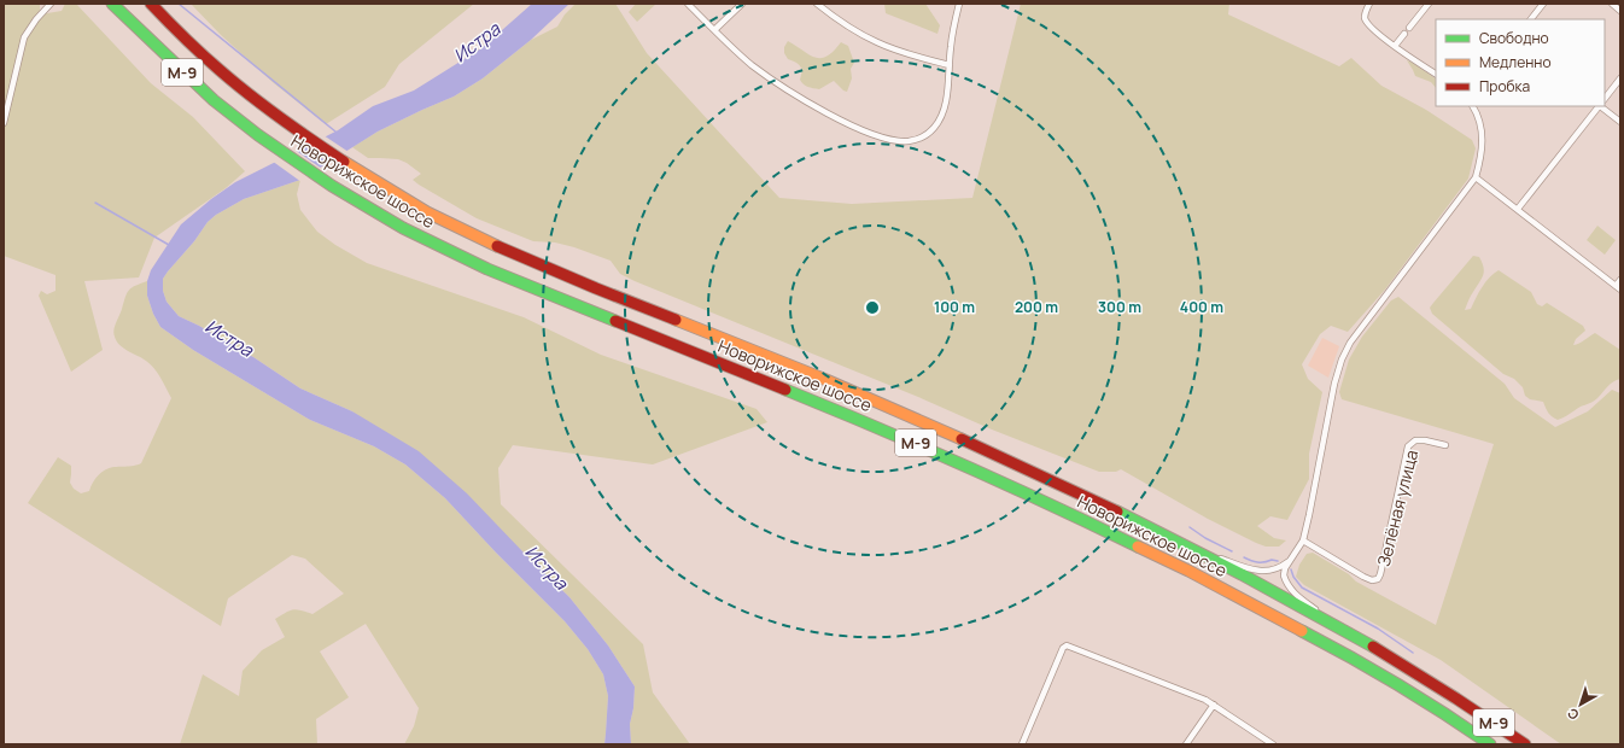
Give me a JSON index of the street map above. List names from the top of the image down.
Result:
{
  "streets": {
    "highway": ["М-9", "Новорижское шоссе"],
    "street": ["Зелёная улица"]
  },
  "water": ["Истра"],
  "legend": ["Свободно", "Медленно", "Пробка"],
  "north": "bottom left",
  "rings": [
    "100 m",
    "200 m",
    "300 m",
    "400 m"
  ]
}
